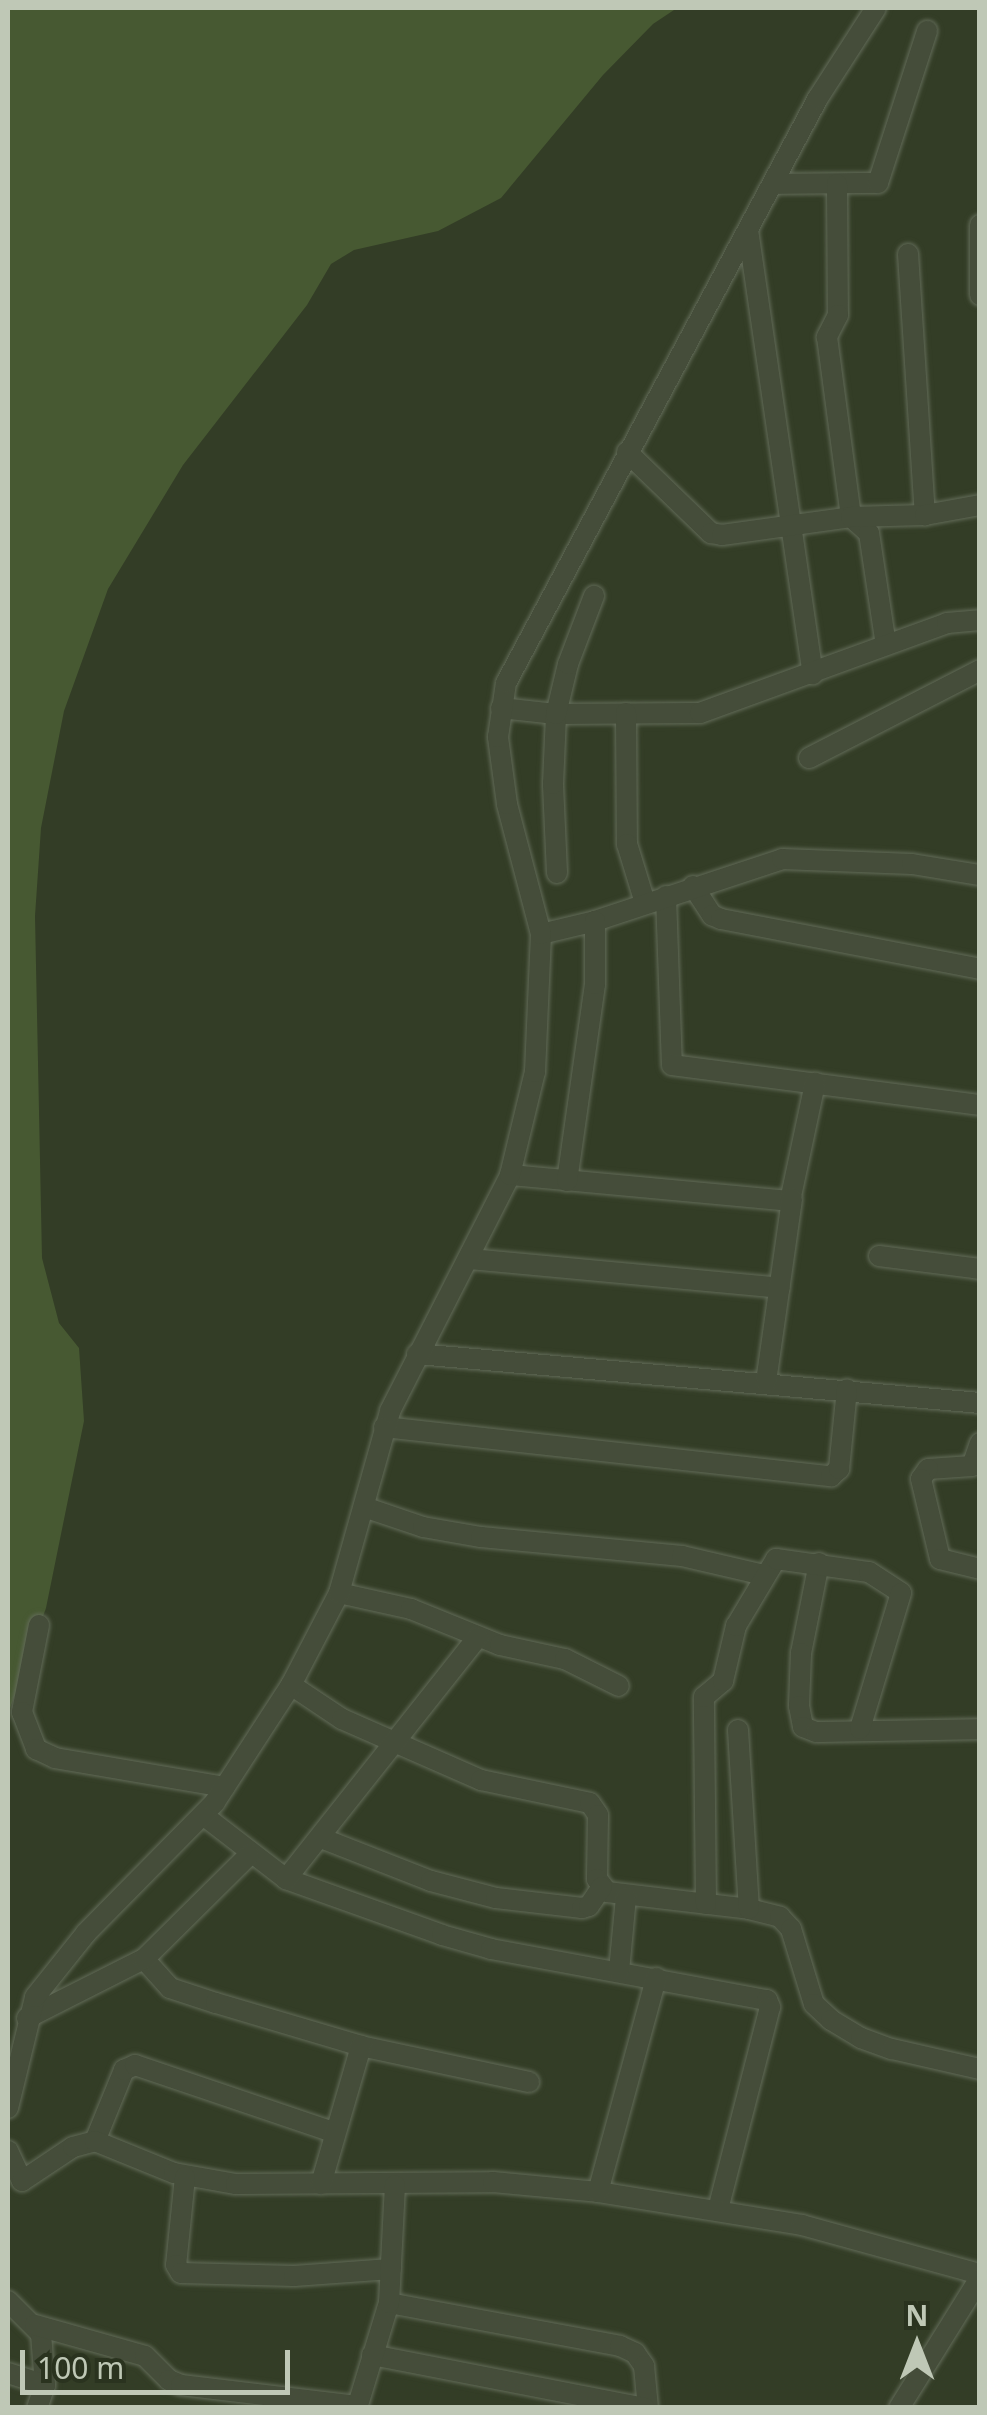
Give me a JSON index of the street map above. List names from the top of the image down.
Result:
{
  "scale_bar": "100 m",
  "north": "top"
}
